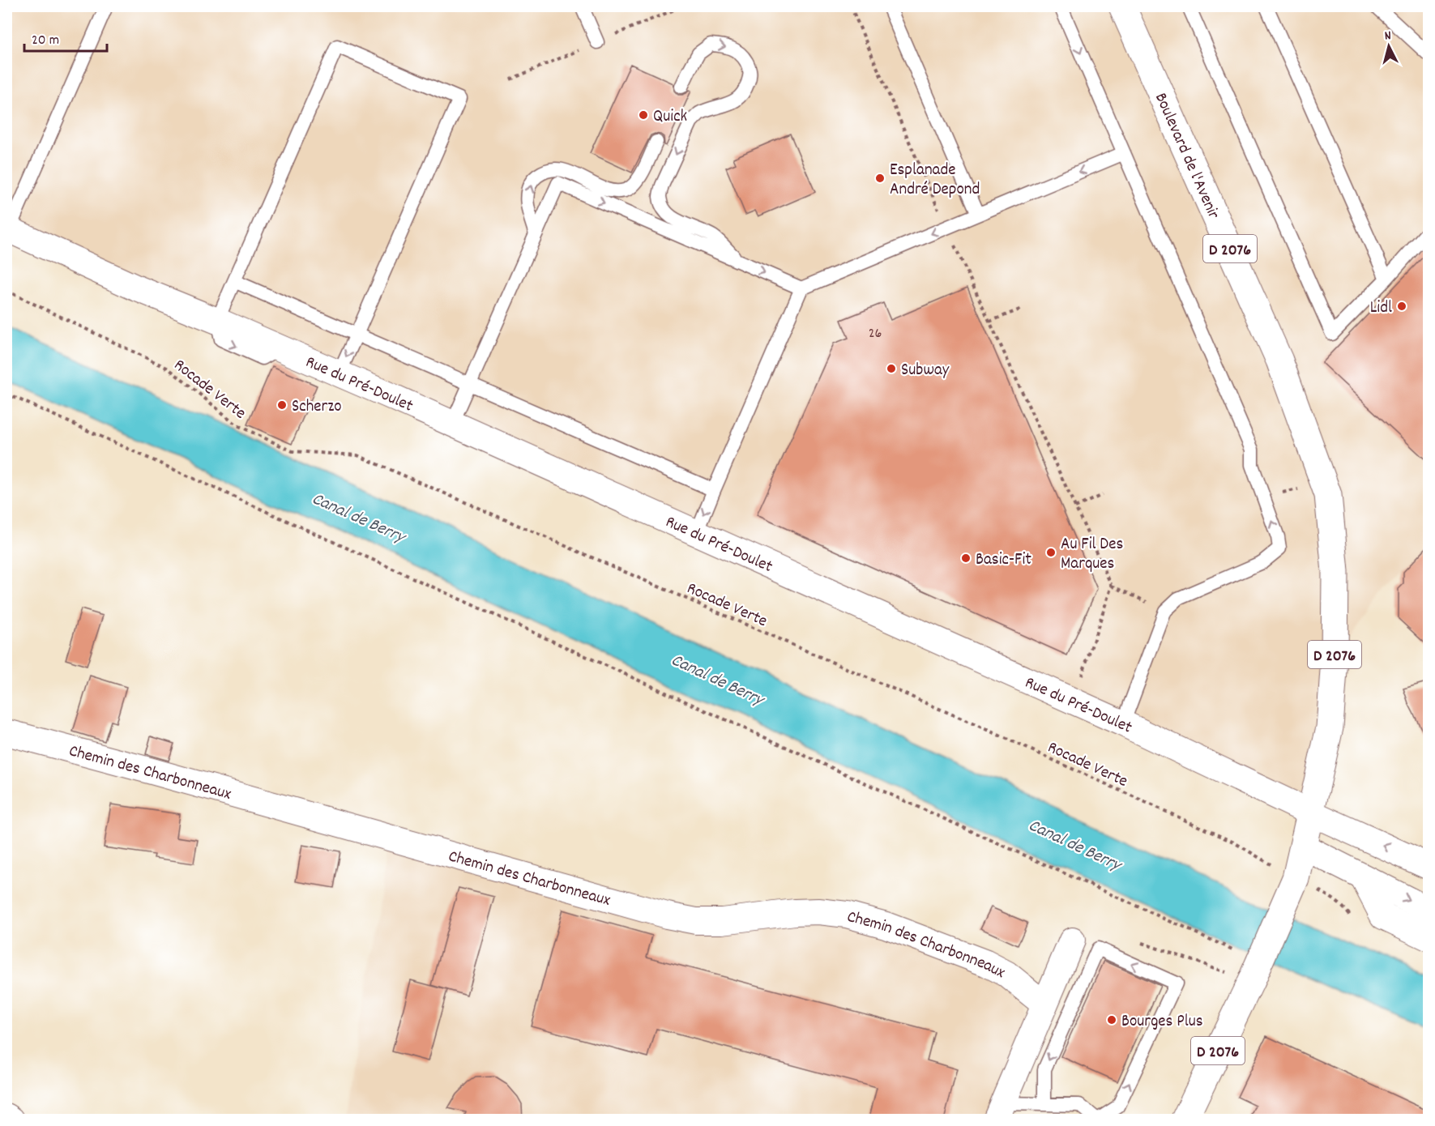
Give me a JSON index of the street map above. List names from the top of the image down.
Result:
{
  "streets": {
    "main road": ["Boulevard de l'Avenir", "D 2076"],
    "street": ["Rue du Pré-Doulet", "Chemin des Charbonneaux"],
    "path": ["Rocade Verte"]
  },
  "crossings": [
    ["Boulevard de l'Avenir", "D 2076"],
    ["D 2076", "Rue du Pré-Doulet"],
    ["D 2076", "Rocade Verte"]
  ],
  "water": ["Canal de Berry"],
  "places": [
    "Quick",
    "Esplanade André Depond",
    "Lidl",
    "Subway",
    "Scherzo",
    "Au Fil Des Marques",
    "Basic-Fit",
    "Bourges Plus"
  ],
  "house_numbers": ["26"],
  "scale_bar": "20 m",
  "north": "top"
}
